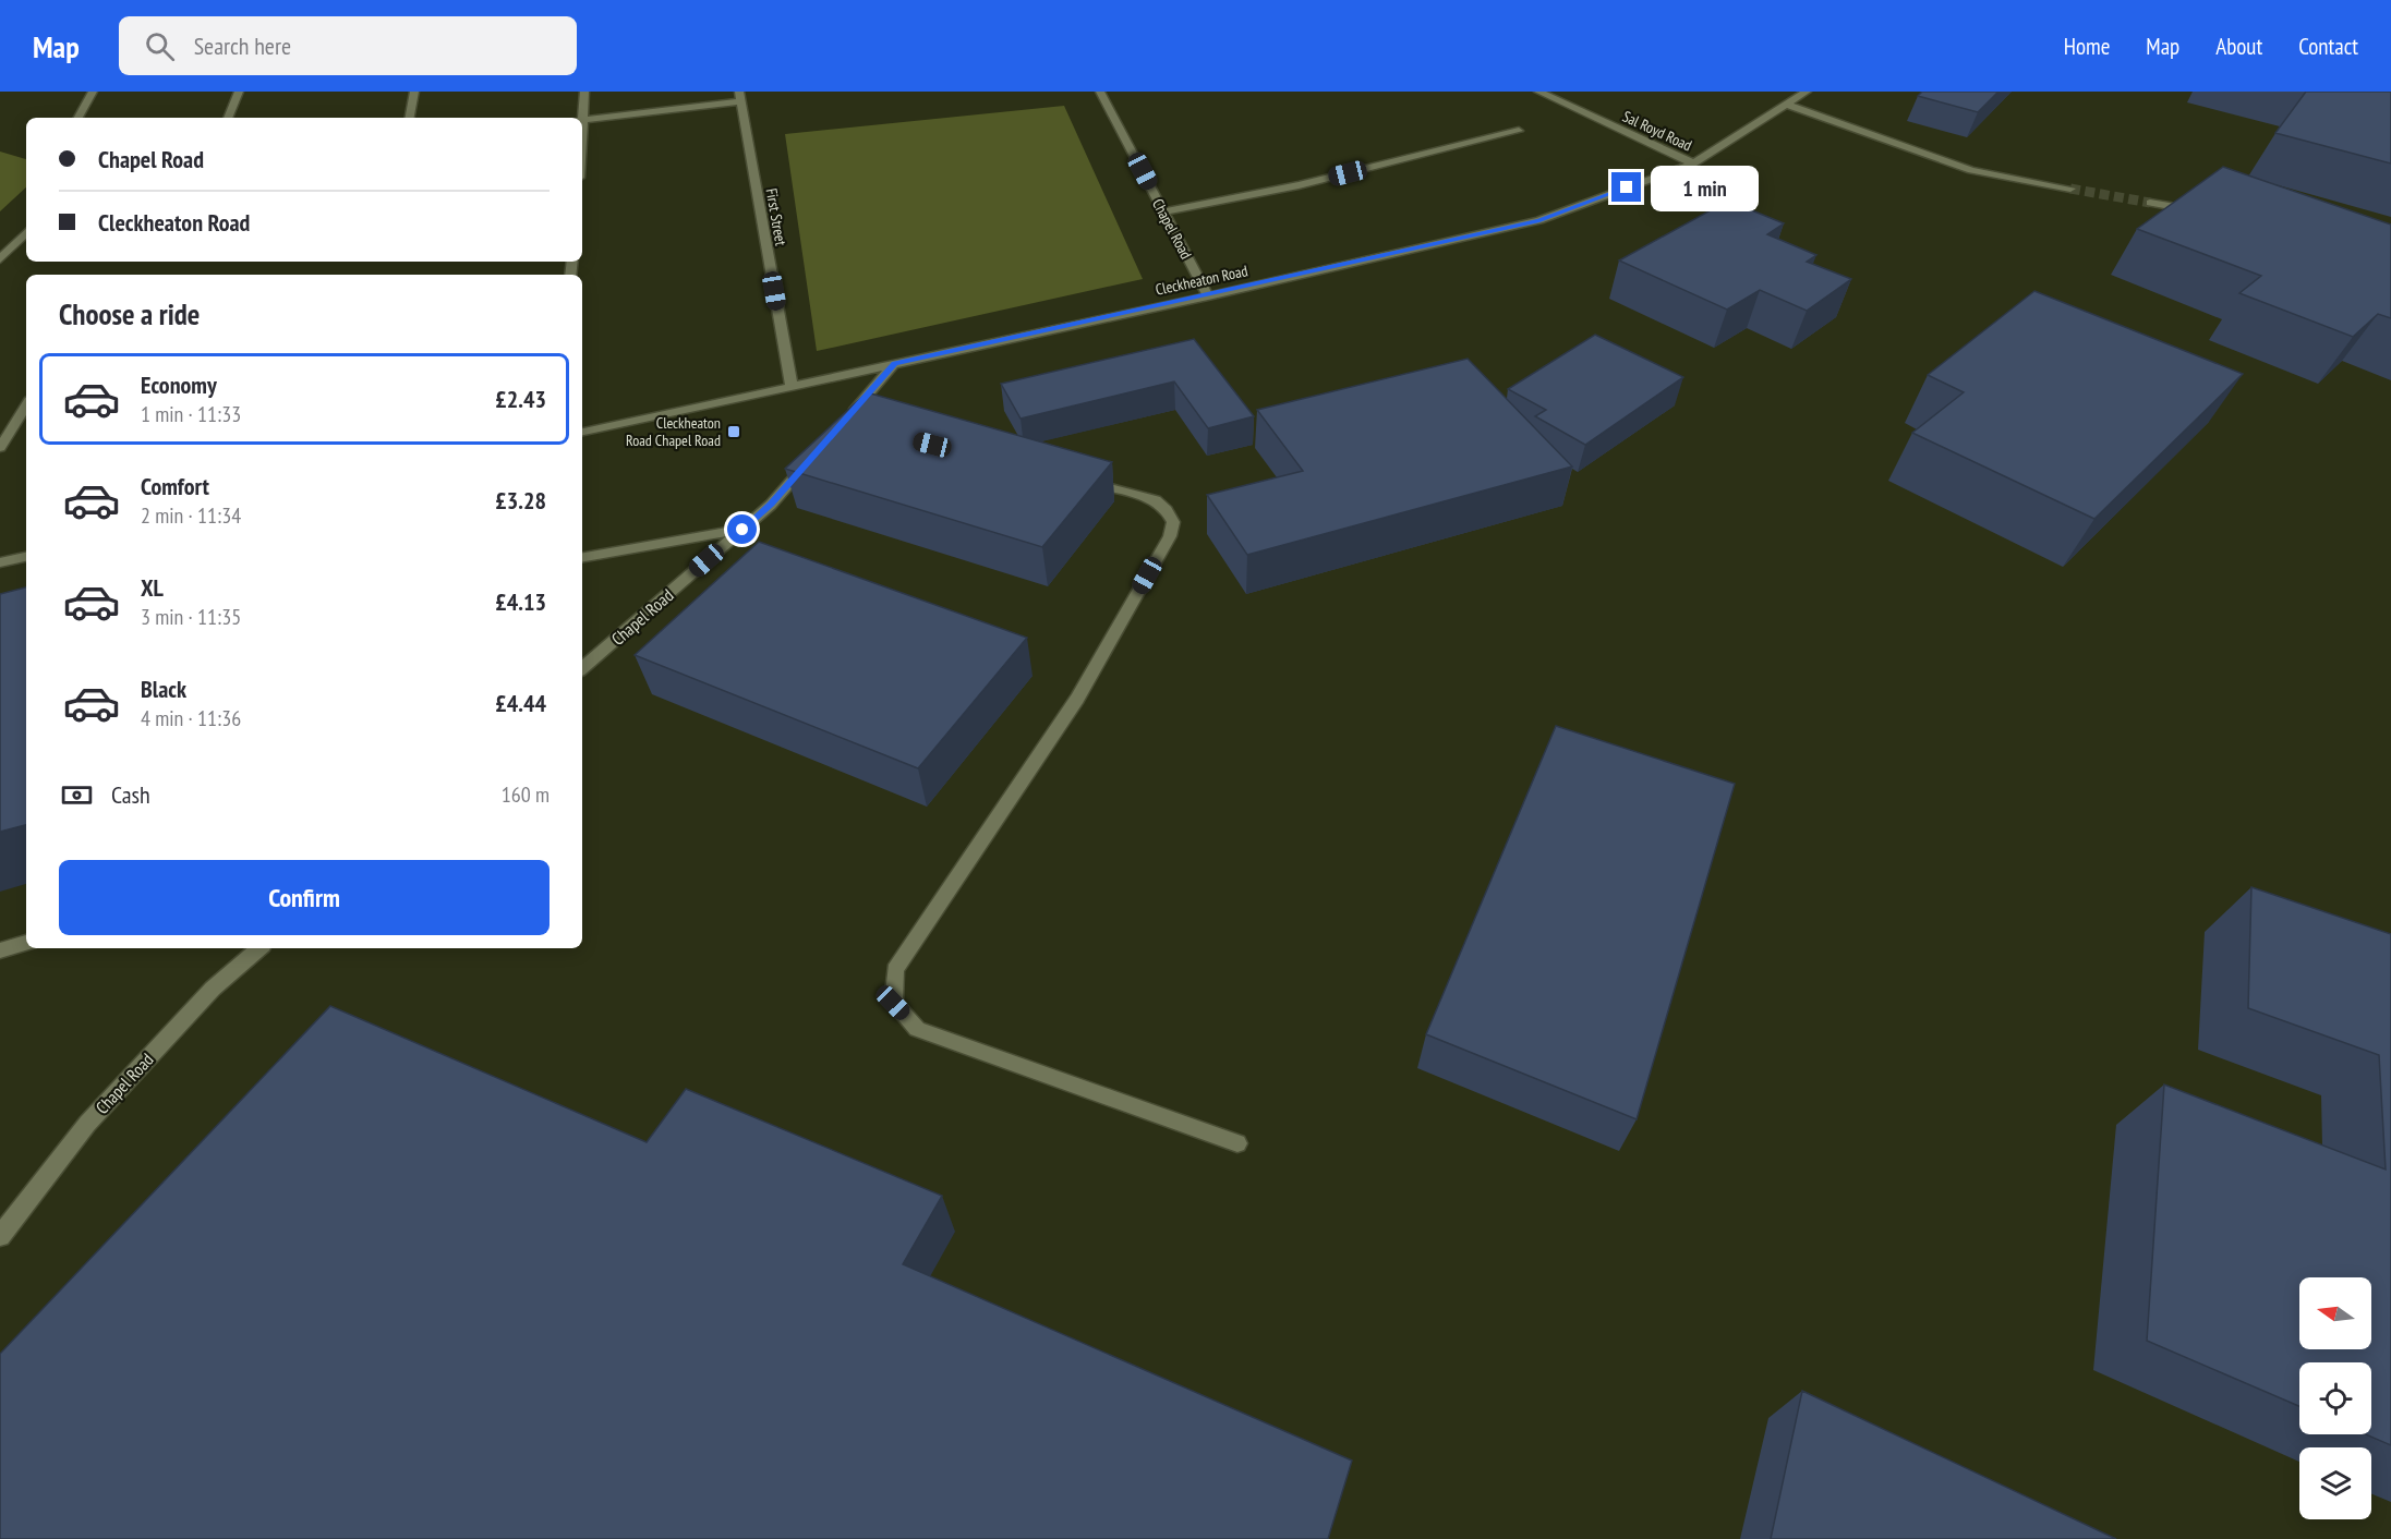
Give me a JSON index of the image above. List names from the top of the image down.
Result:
{
  "streets": {
    "street": [
      "Sal Royd Road",
      "First Street",
      "Chapel Road",
      "Cleckheaton Road"
    ]
  },
  "crossings": [
    ["Sal Royd Road", "Cleckheaton Road"],
    ["First Street", "Cleckheaton Road"],
    ["Chapel Road", "Cleckheaton Road"]
  ],
  "places": {
    "transit": ["Cleckheaton Road Chapel Road"]
  },
  "north": "left",
  "page": {
    "header": "Map",
    "search": "Search here",
    "nav": [
      "Home",
      "Map",
      "About",
      "Contact"
    ],
    "banner": ["Chapel Road", "Cleckheaton Road"],
    "bubble": "1 min",
    "heading": "Choose a ride",
    "list": [
      {
        "name": "Economy",
        "note": "1 min · 11:33",
        "value": "£2.43"
      },
      {
        "name": "Comfort",
        "note": "2 min · 11:34",
        "value": "£3.28"
      },
      {
        "name": "XL",
        "note": "3 min · 11:35",
        "value": "£4.13"
      },
      {
        "name": "Black",
        "note": "4 min · 11:36",
        "value": "£4.44"
      }
    ],
    "pay": ["Cash", "160 m"],
    "buttons": "Confirm"
  }
}
